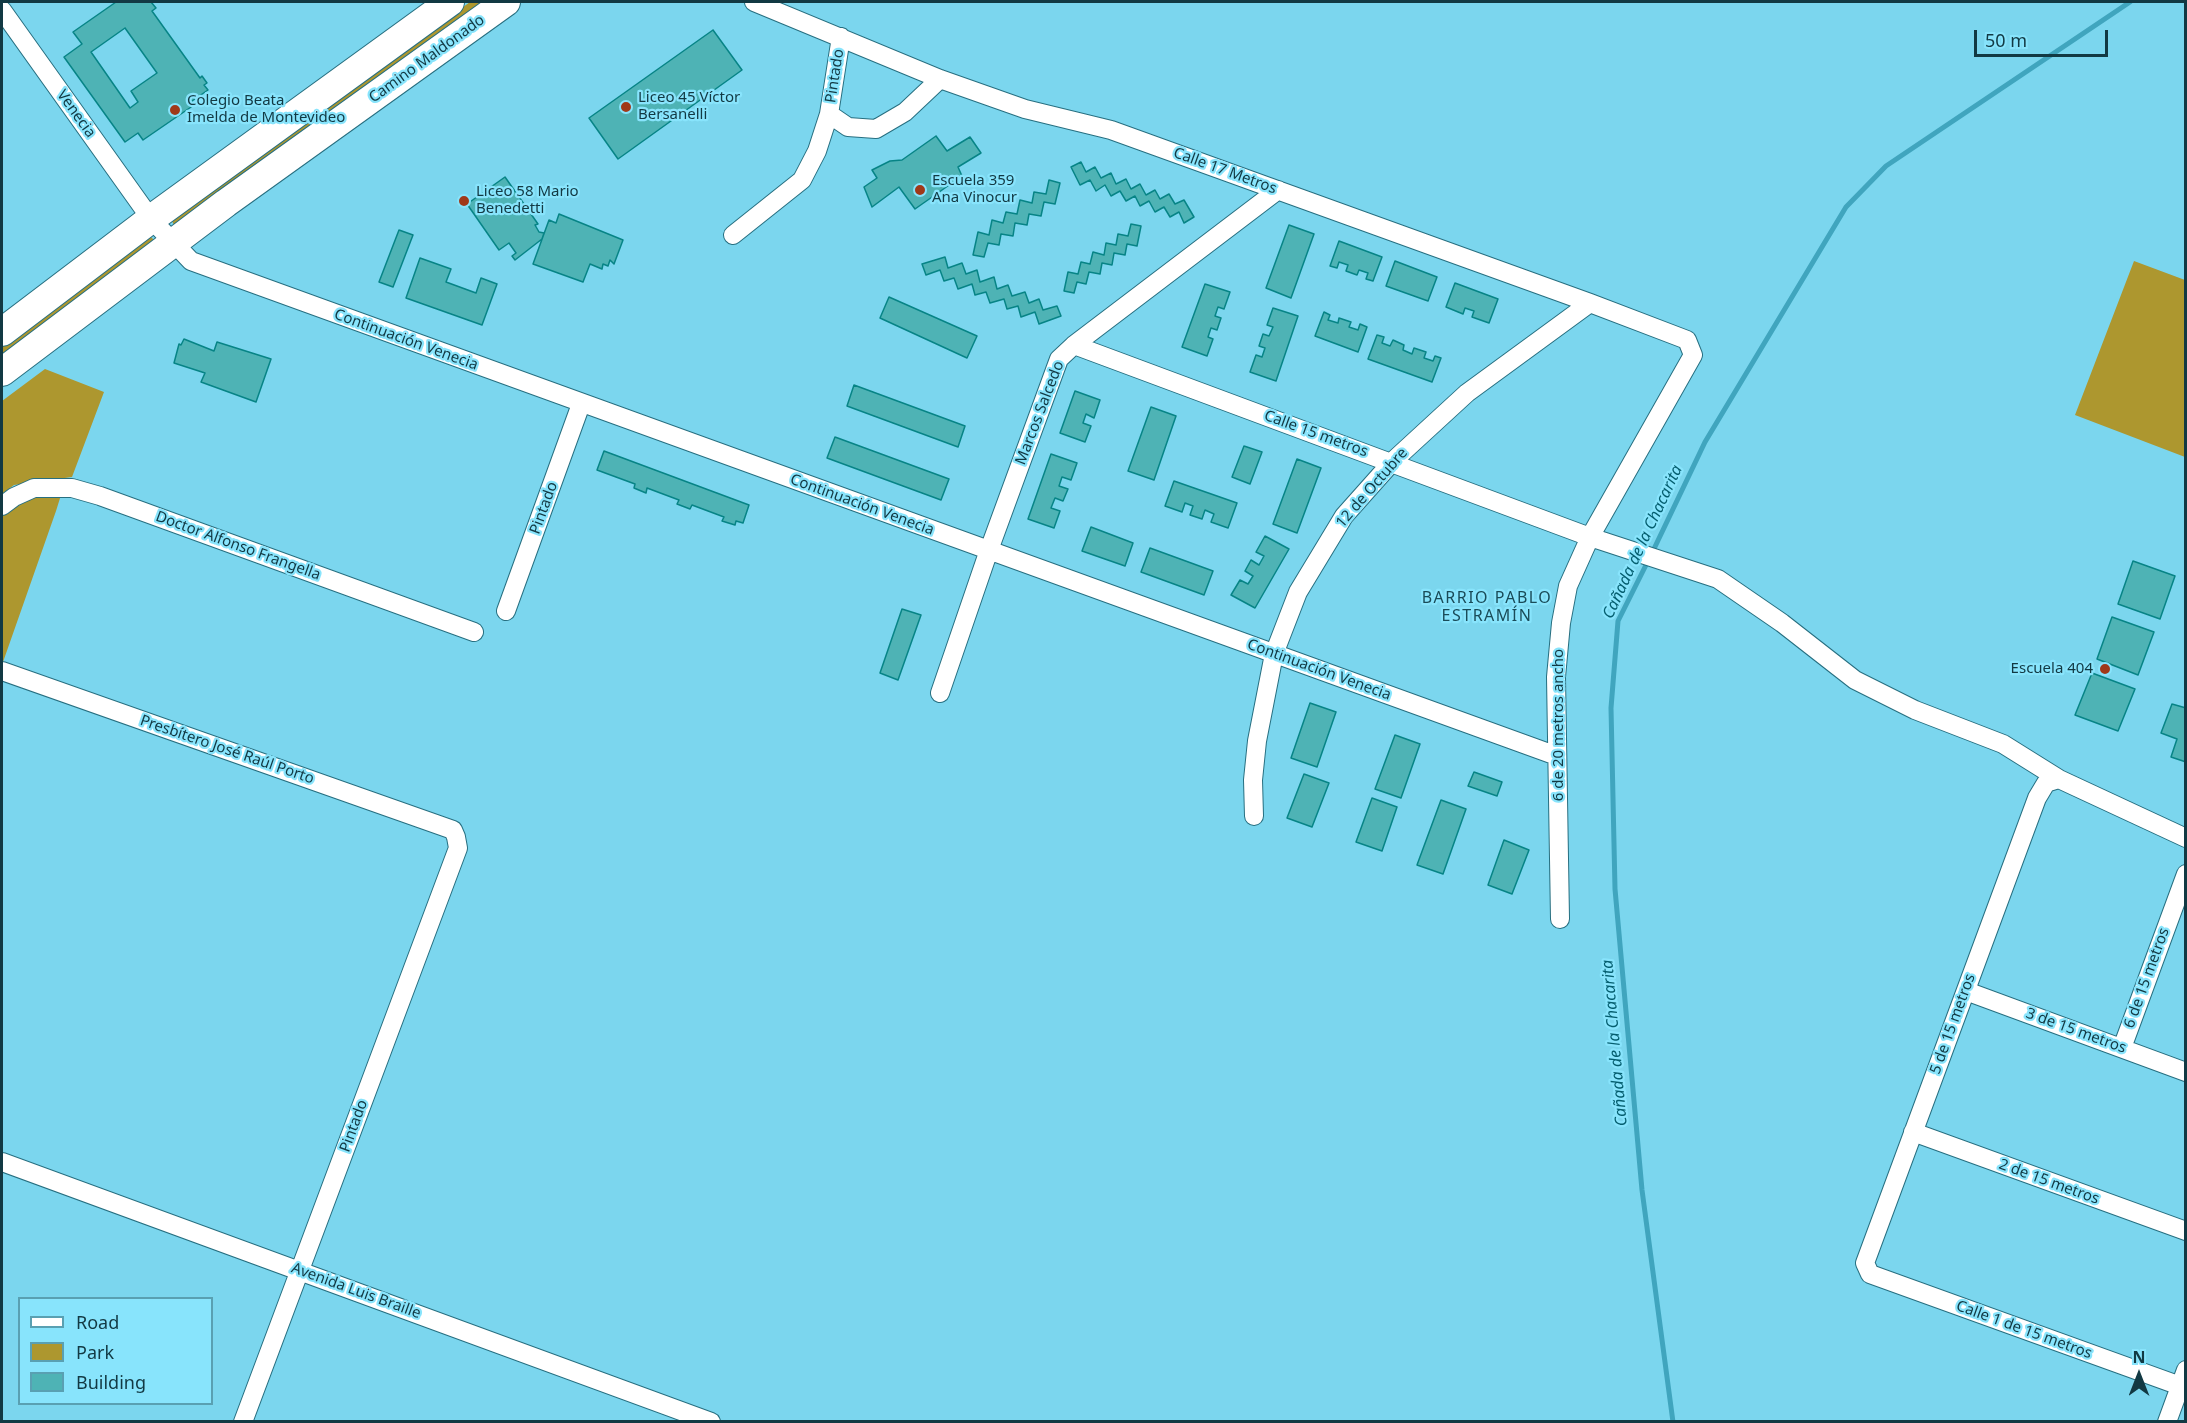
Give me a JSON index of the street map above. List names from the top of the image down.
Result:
{
  "streets": {
    "main road": ["Camino Maldonado"],
    "street": [
      "Pintado",
      "Venecia",
      "Calle 17 Metros",
      "Continuación Venecia",
      "Marcos Salcedo",
      "Calle 15 metros",
      "12 de Octubre",
      "Doctor Alfonso Frangella",
      "6 de 20 metros ancho",
      "Presbítero José Raúl Porto",
      "6 de 15 metros",
      "5 de 15 metros",
      "3 de 15 metros",
      "2 de 15 metros",
      "Avenida Luis Braille",
      "Calle 1 de 15 metros"
    ]
  },
  "crossings": [
    ["Camino Maldonado", "Continuación Venecia"],
    ["Pintado", "Calle 17 Metros"],
    ["Pintado", "Continuación Venecia"],
    ["Pintado", "Presbítero José Raúl Porto"],
    ["Pintado", "Avenida Luis Braille"],
    ["Calle 17 Metros", "Marcos Salcedo"],
    ["Calle 17 Metros", "12 de Octubre"],
    ["Calle 17 Metros", "6 de 20 metros ancho"],
    ["Continuación Venecia", "Marcos Salcedo"],
    ["Continuación Venecia", "12 de Octubre"],
    ["Continuación Venecia", "6 de 20 metros ancho"],
    ["Marcos Salcedo", "Calle 15 metros"],
    ["Calle 15 metros", "12 de Octubre"],
    ["Calle 15 metros", "6 de 20 metros ancho"],
    ["Calle 15 metros", "5 de 15 metros"],
    ["6 de 15 metros", "3 de 15 metros"],
    ["5 de 15 metros", "3 de 15 metros"],
    ["5 de 15 metros", "2 de 15 metros"],
    ["5 de 15 metros", "Calle 1 de 15 metros"]
  ],
  "districts": ["BARRIO PABLO ESTRAMÍN"],
  "water": ["Cañada de la Chacarita"],
  "places": [
    "Liceo 45 Víctor Bersanelli",
    "Colegio Beata Imelda de Montevideo",
    "Escuela 359 Ana Vinocur",
    "Liceo 58 Mario Benedetti",
    "Escuela 404"
  ],
  "legend": ["Road", "Park", "Building"],
  "scale_bar": "50 m",
  "north": "top"
}
